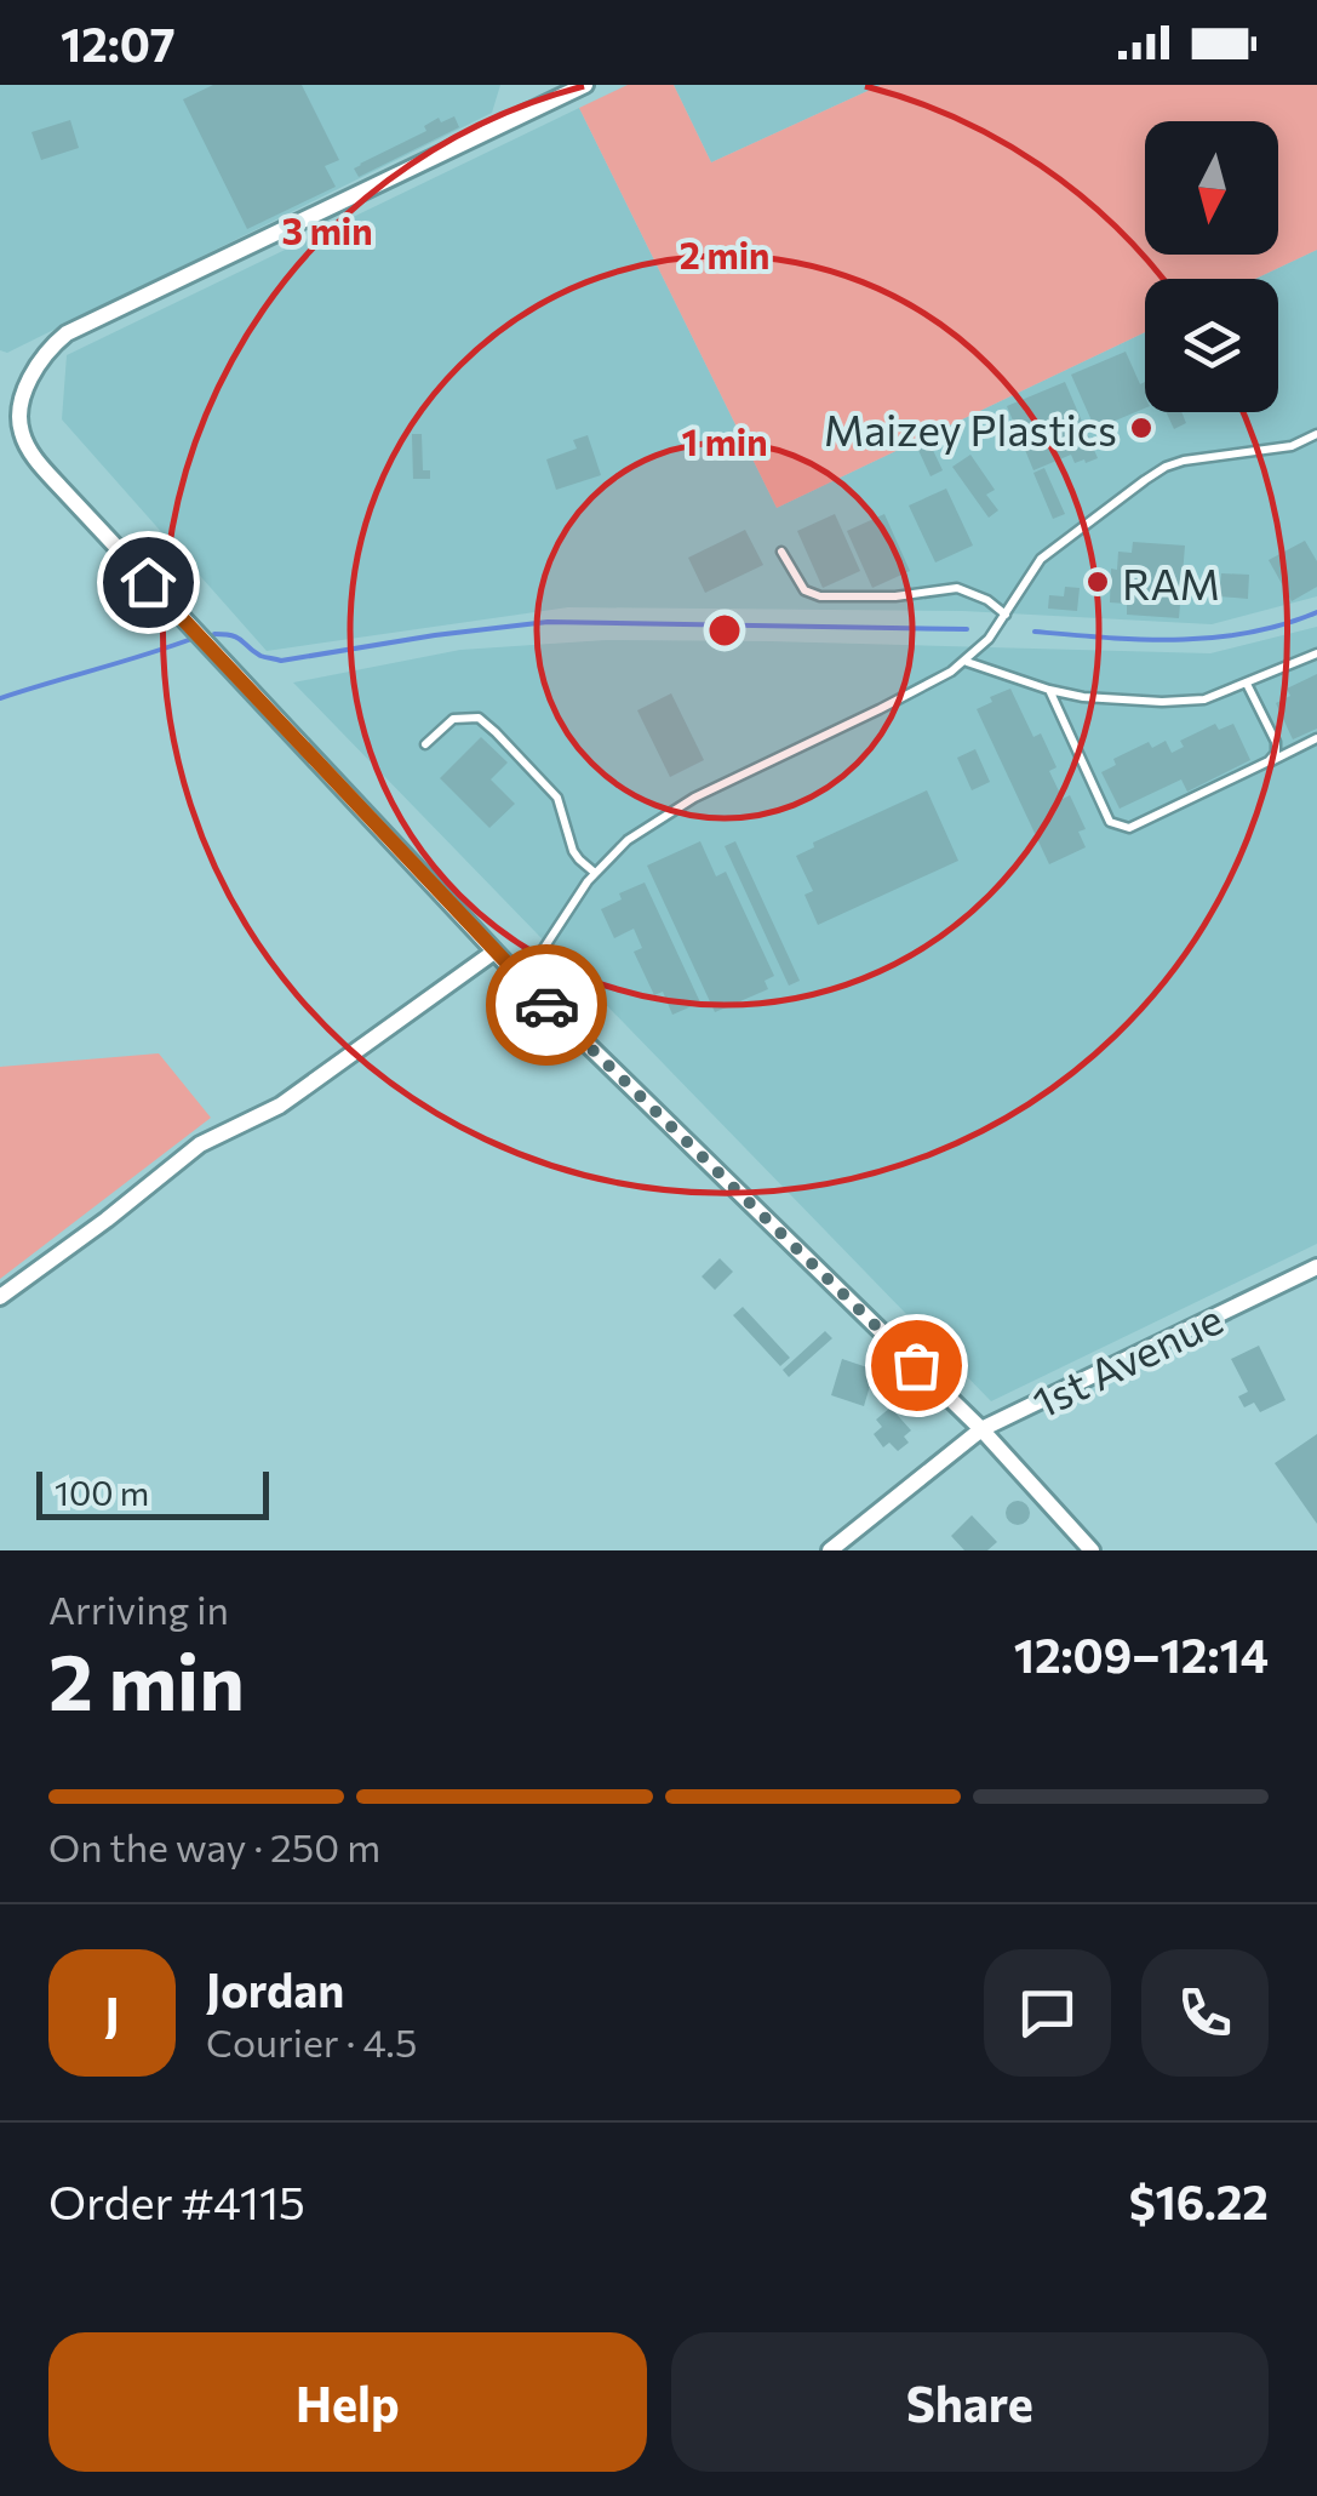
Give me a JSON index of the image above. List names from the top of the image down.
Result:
{
  "streets": {
    "street": ["1st Avenue"]
  },
  "places": ["Maizey Plastics", "RAM"],
  "scale_bar": "100 m",
  "north": "bottom",
  "page": {
    "status": "12:07",
    "scale": "100 m",
    "heading": ["2 min", "Arriving in", "12:09–12:14"],
    "panel": [
      "Jordan",
      "Courier · 4.5",
      "Order #4115",
      "$16.22"
    ],
    "bar": "On the way · 250 m",
    "round": "J",
    "buttons": ["Help", "Share"]
  },
  "rings": ["3 min", "2 min", "1 min"]
}
